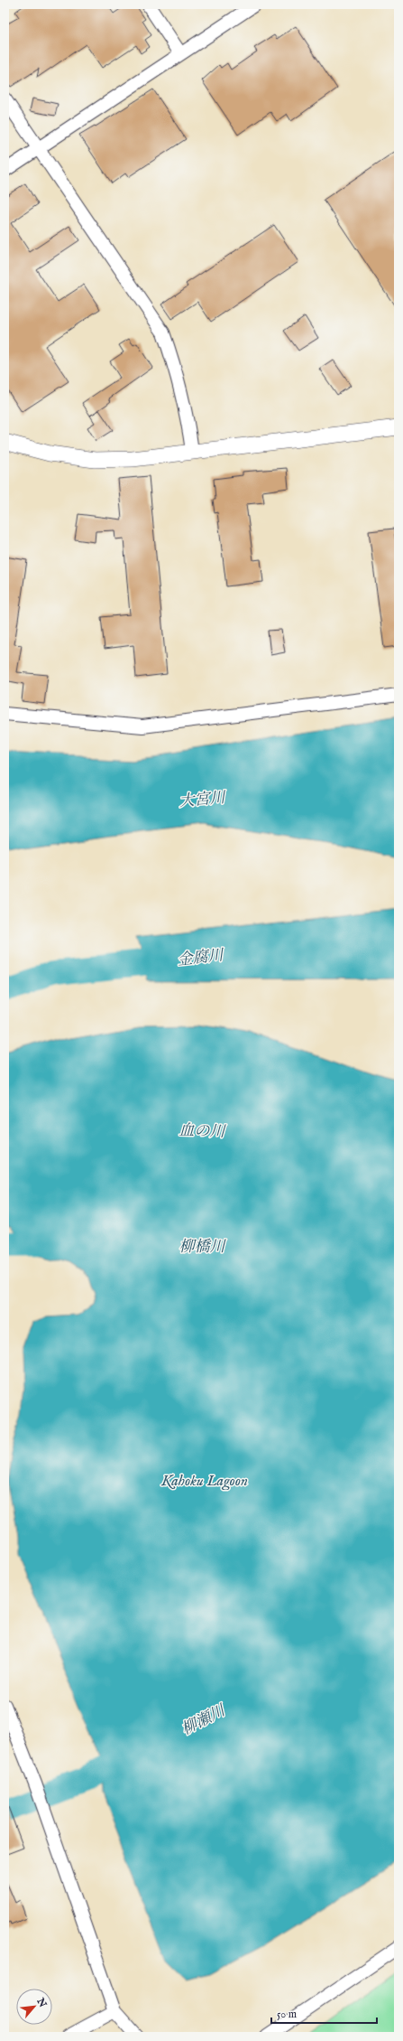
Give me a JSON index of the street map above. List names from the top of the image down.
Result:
{
  "water": [
    "大宮川",
    "金腐川",
    "血の川",
    "柳橋川",
    "Kahoku Lagoon",
    "柳瀬川"
  ],
  "scale_bar": "50 m",
  "north": "top right"
}
